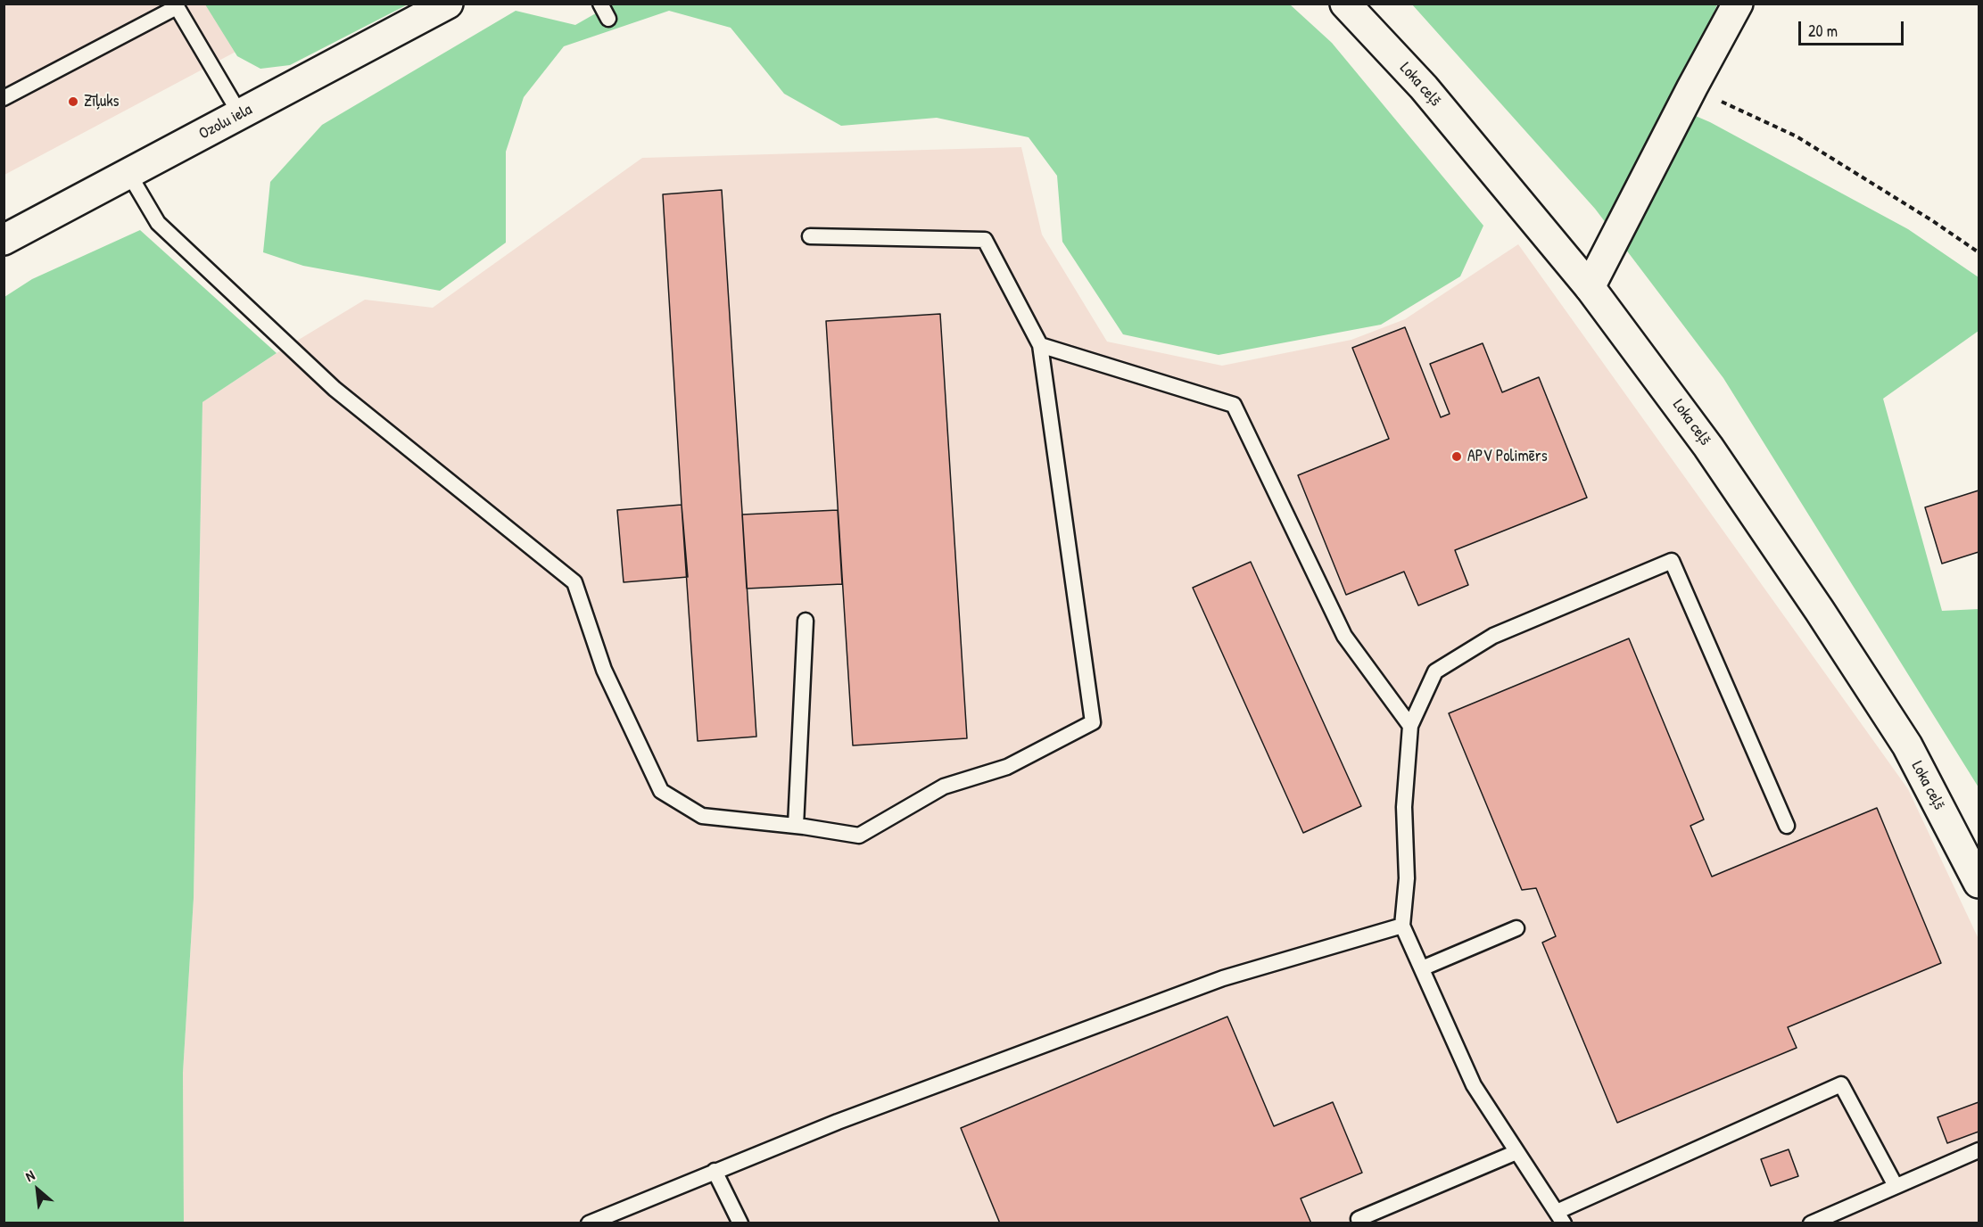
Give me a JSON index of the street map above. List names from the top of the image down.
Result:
{
  "streets": {
    "main road": ["Loka ceļš", "Ozolu iela"]
  },
  "places": ["Zīļuks", "APV Polimērs"],
  "scale_bar": "20 m",
  "north": "top left"
}
